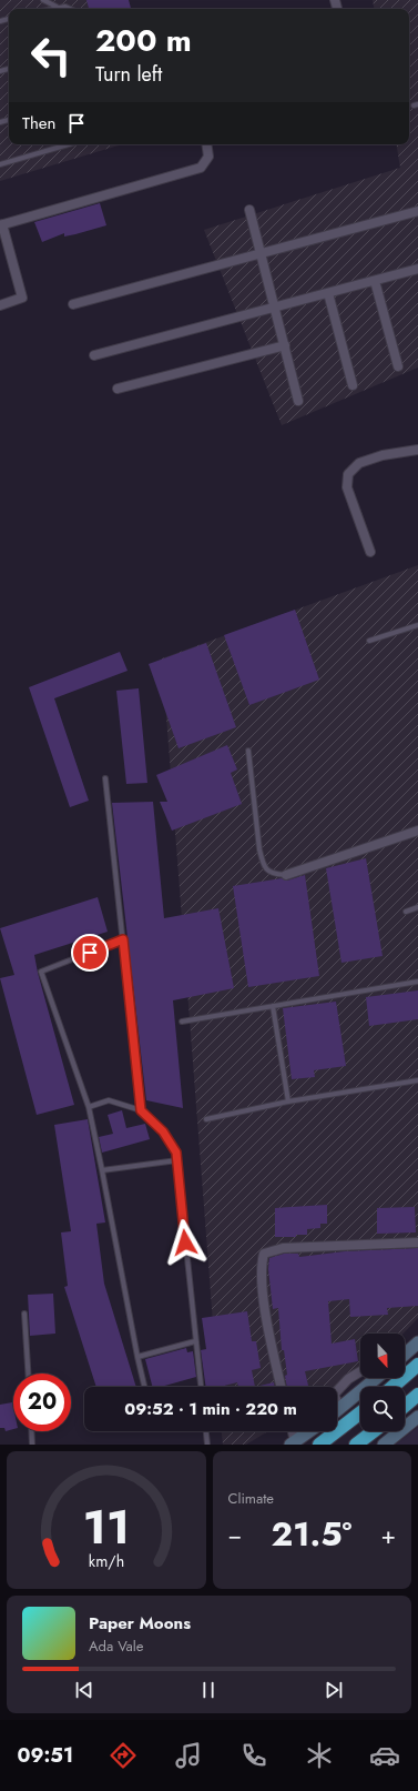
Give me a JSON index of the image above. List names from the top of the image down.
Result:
{
  "north": "bottom",
  "page": {
    "turn": ["200 m", "Turn left"],
    "then": "Then",
    "limit": "20",
    "trip": "09:52 · 1 min · 220 m",
    "tile": "Climate",
    "heat": ["−", "21.5°", "+"],
    "song": ["Paper Moons", "Ada Vale"],
    "tabs": "09:51",
    "gauge": ["11", "km/h"]
  }
}
